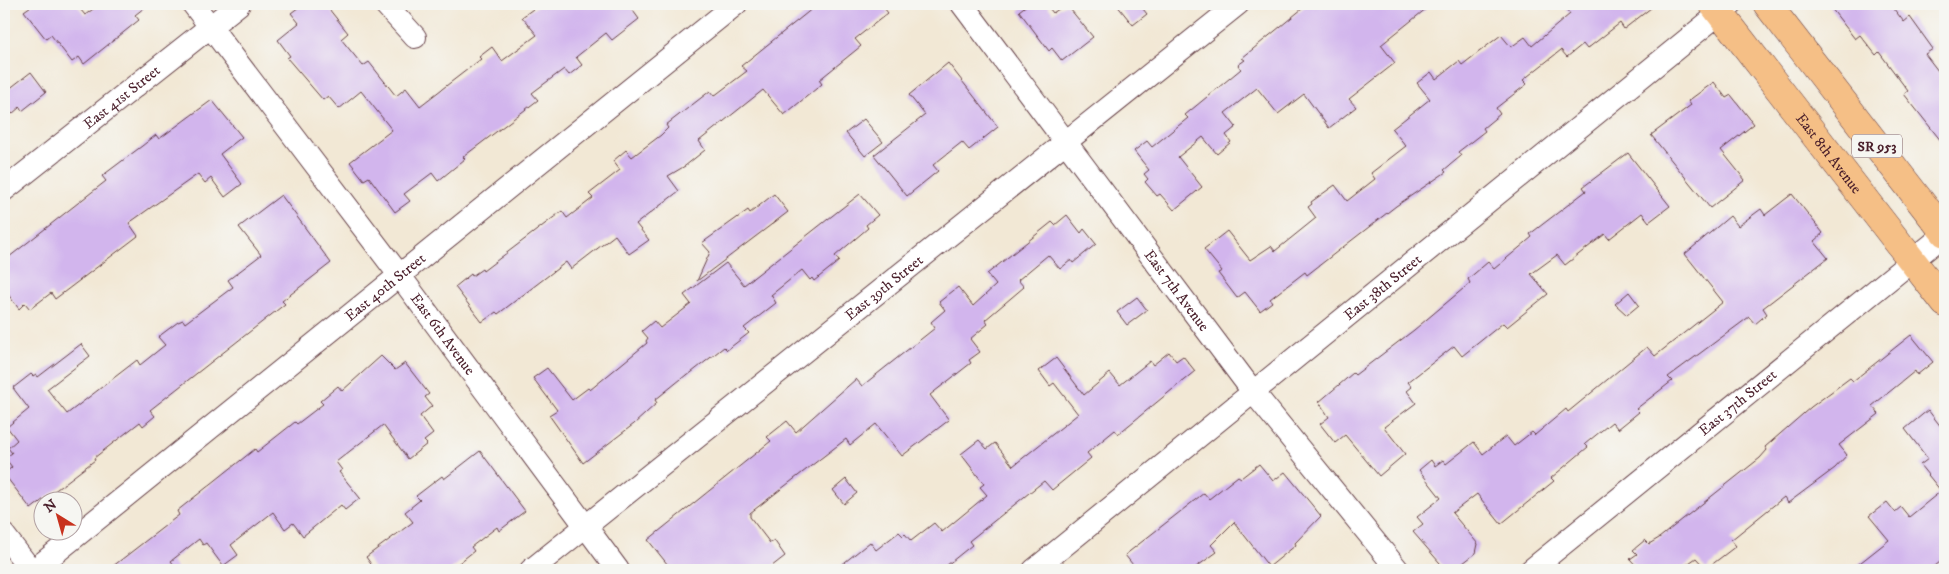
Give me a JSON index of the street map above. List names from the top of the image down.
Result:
{
  "streets": {
    "main road": ["SR 953", "East 8th Avenue"],
    "street": [
      "East 41st Street",
      "East 39th Street",
      "East 40th Street",
      "East 38th Street",
      "East 7th Avenue",
      "East 6th Avenue",
      "East 37th Street"
    ]
  },
  "crossings": [
    ["East 41st Street", "East 6th Avenue"],
    ["SR 953", "East 37th Street"],
    ["East 8th Avenue", "East 38th Street"],
    ["East 8th Avenue", "East 37th Street"],
    ["East 39th Street", "East 7th Avenue"],
    ["East 39th Street", "East 6th Avenue"],
    ["East 40th Street", "East 6th Avenue"],
    ["East 38th Street", "East 7th Avenue"]
  ],
  "north": "top left"
}
